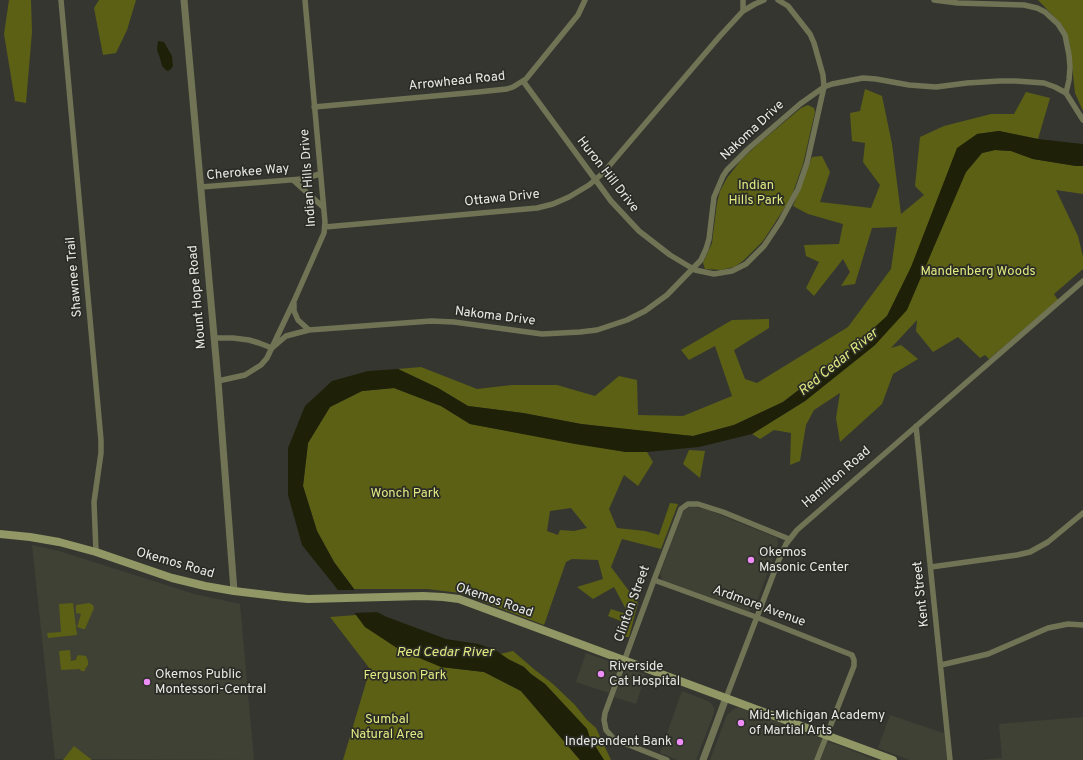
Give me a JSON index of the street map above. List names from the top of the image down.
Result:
{
  "streets": {
    "main road": ["Okemos Road"],
    "street": [
      "Arrowhead Road",
      "Nakoma Drive",
      "Cherokee Way",
      "Huron Hill Drive",
      "Indian Hills Drive",
      "Ottawa Drive",
      "Shawnee Trail",
      "Mount Hope Road",
      "Hamilton Road",
      "Kent Street",
      "Clinton Street",
      "Ardmore Avenue"
    ]
  },
  "crossings": [
    ["Arrowhead Road", "Huron Hill Drive"],
    ["Arrowhead Road", "Indian Hills Drive"],
    ["Nakoma Drive", "Huron Hill Drive"],
    ["Nakoma Drive", "Indian Hills Drive"],
    ["Cherokee Way", "Indian Hills Drive"],
    ["Cherokee Way", "Mount Hope Road"],
    ["Huron Hill Drive", "Ottawa Drive"],
    ["Indian Hills Drive", "Ottawa Drive"],
    ["Indian Hills Drive", "Mount Hope Road"],
    ["Shawnee Trail", "Okemos Road"],
    ["Mount Hope Road", "Okemos Road"],
    ["Hamilton Road", "Okemos Road"],
    ["Hamilton Road", "Kent Street"],
    ["Hamilton Road", "Clinton Street"],
    ["Hamilton Road", "Ardmore Avenue"],
    ["Okemos Road", "Clinton Street"],
    ["Okemos Road", "Ardmore Avenue"],
    ["Clinton Street", "Ardmore Avenue"]
  ],
  "water": ["Red Cedar River"],
  "parks": [
    "Indian Hills Park",
    "Mandenberg Woods",
    "Wonch Park",
    "Ferguson Park",
    "Sumbal Natural Area"
  ],
  "places": [
    "Okemos Masonic Center",
    "Riverside Cat Hospital",
    "Okemos Public Montessori-Central",
    "Mid-Michigan Academy of Martial Arts",
    "Independent Bank"
  ]
}
